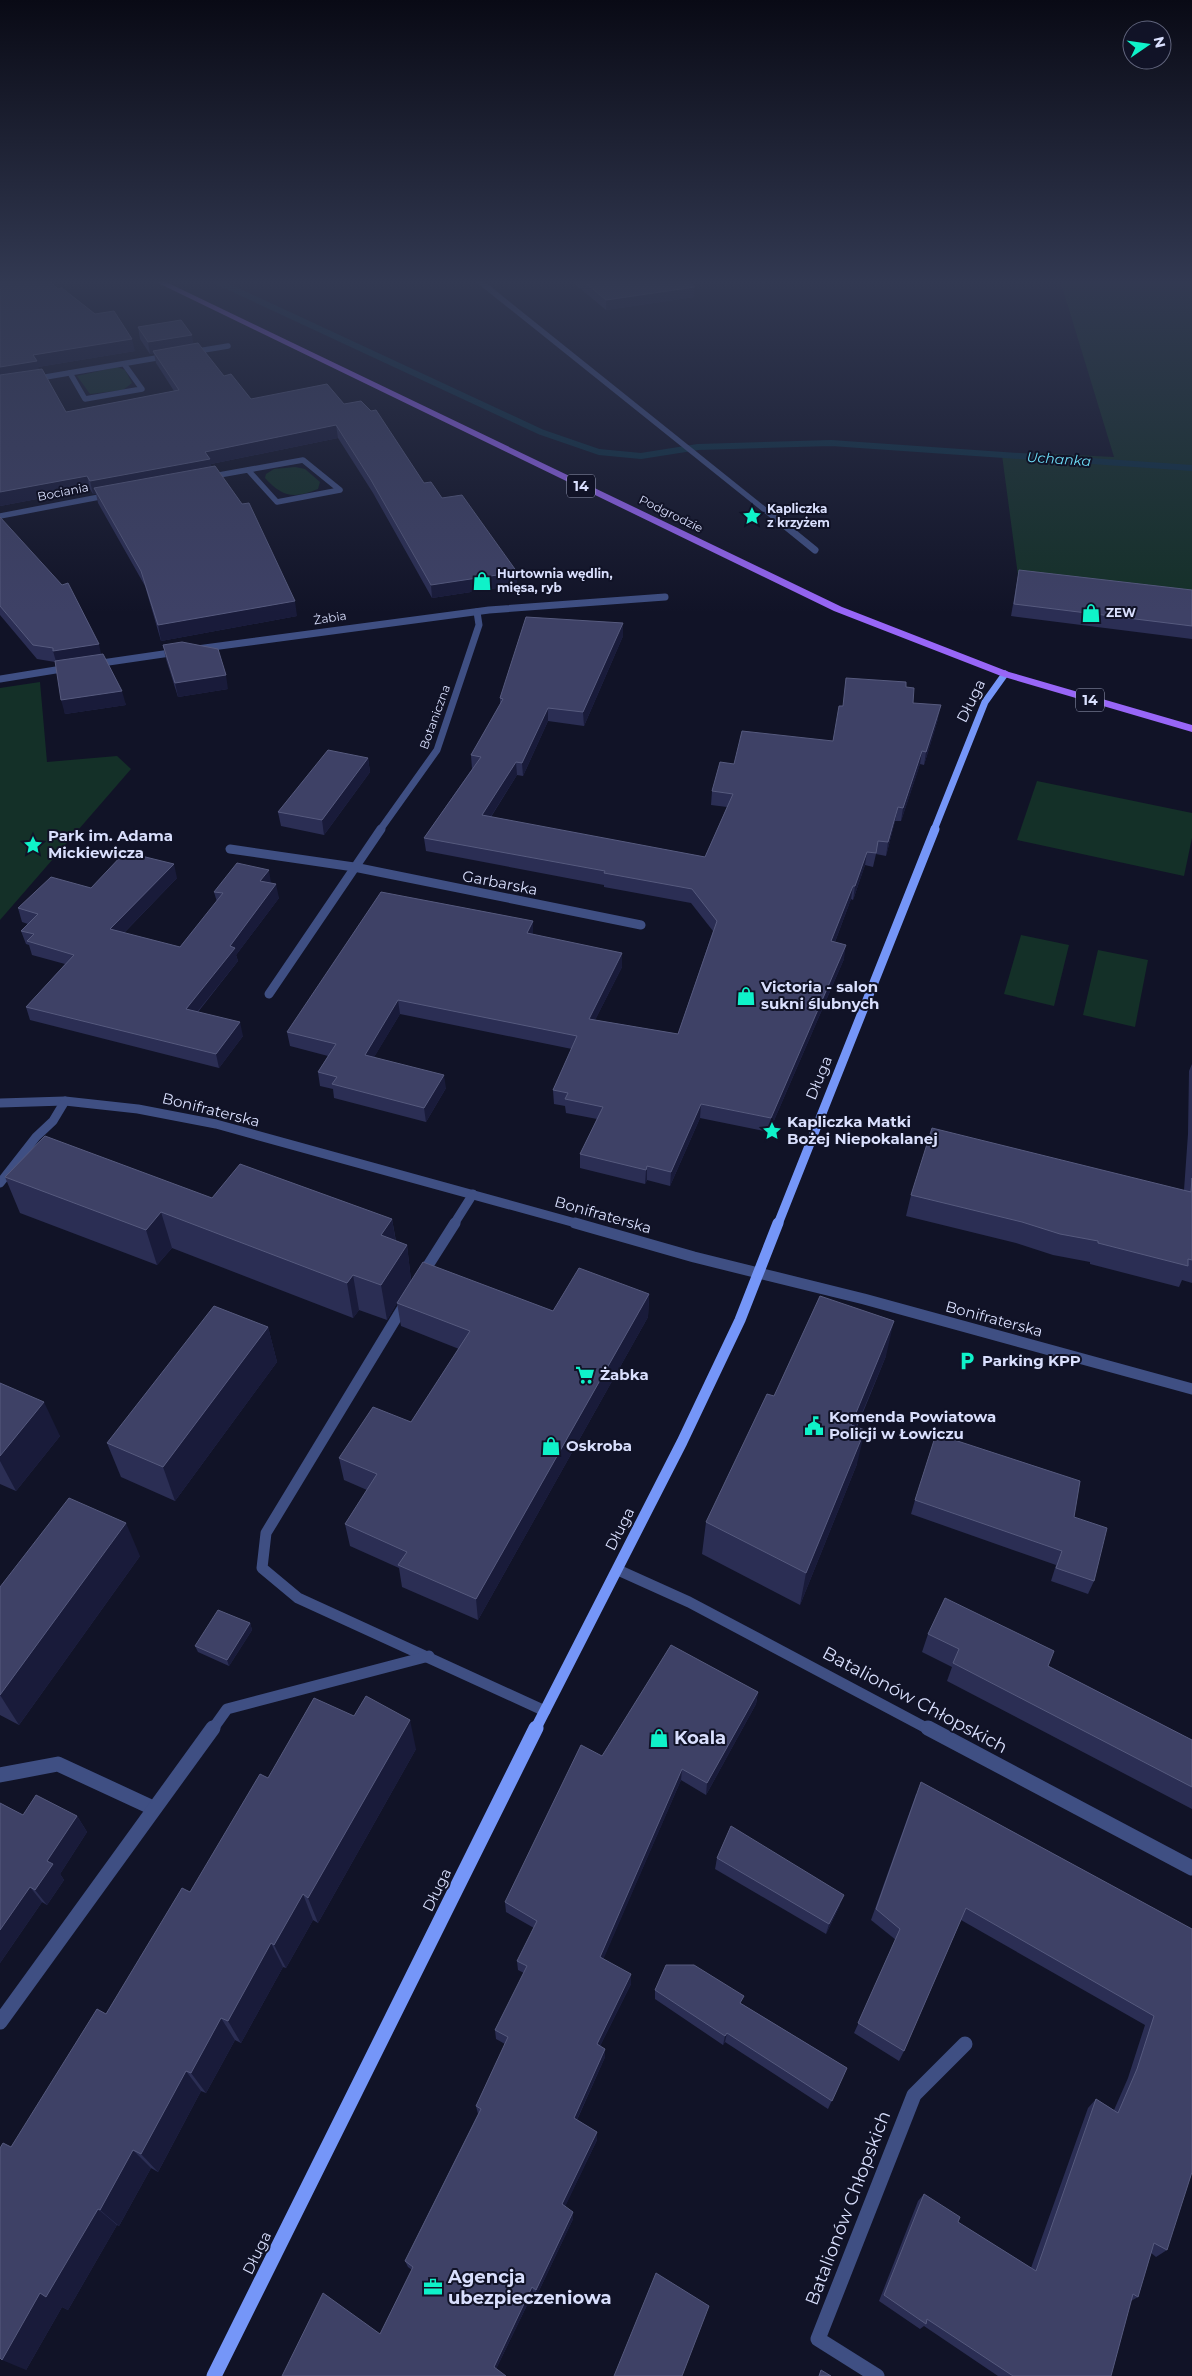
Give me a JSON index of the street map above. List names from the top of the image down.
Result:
{
  "streets": {
    "main road": ["14", "Podgrodzie"],
    "street": [
      "Bociania",
      "Żabia",
      "Długa",
      "Botaniczna",
      "Garbarska",
      "Bonifraterska",
      "Batalionów Chłopskich"
    ]
  },
  "crossings": [
    ["Podgrodzie", "Długa"],
    ["Żabia", "Botaniczna"],
    ["Długa", "Bonifraterska"],
    ["Długa", "Batalionów Chłopskich"],
    ["Botaniczna", "Garbarska"]
  ],
  "water": ["Uchanka"],
  "places": {
    "place": ["Kapliczka z krzyżem", "Park im. Adama Mickiewicza", "Kapliczka Matki Bożej Niepokalanej"],
    "shop": [
      "Hurtownia wędlin, mięsa, ryb",
      "ZEW",
      "Victoria - salon sukni ślubnych",
      "Oskroba",
      "Koala"
    ],
    "parking": ["Parking KPP"],
    "supermarket": ["Żabka"],
    "public building": ["Komenda Powiatowa Policji w Łowiczu"],
    "office": ["Agencja ubezpieczeniowa"]
  },
  "north": "right"
}
